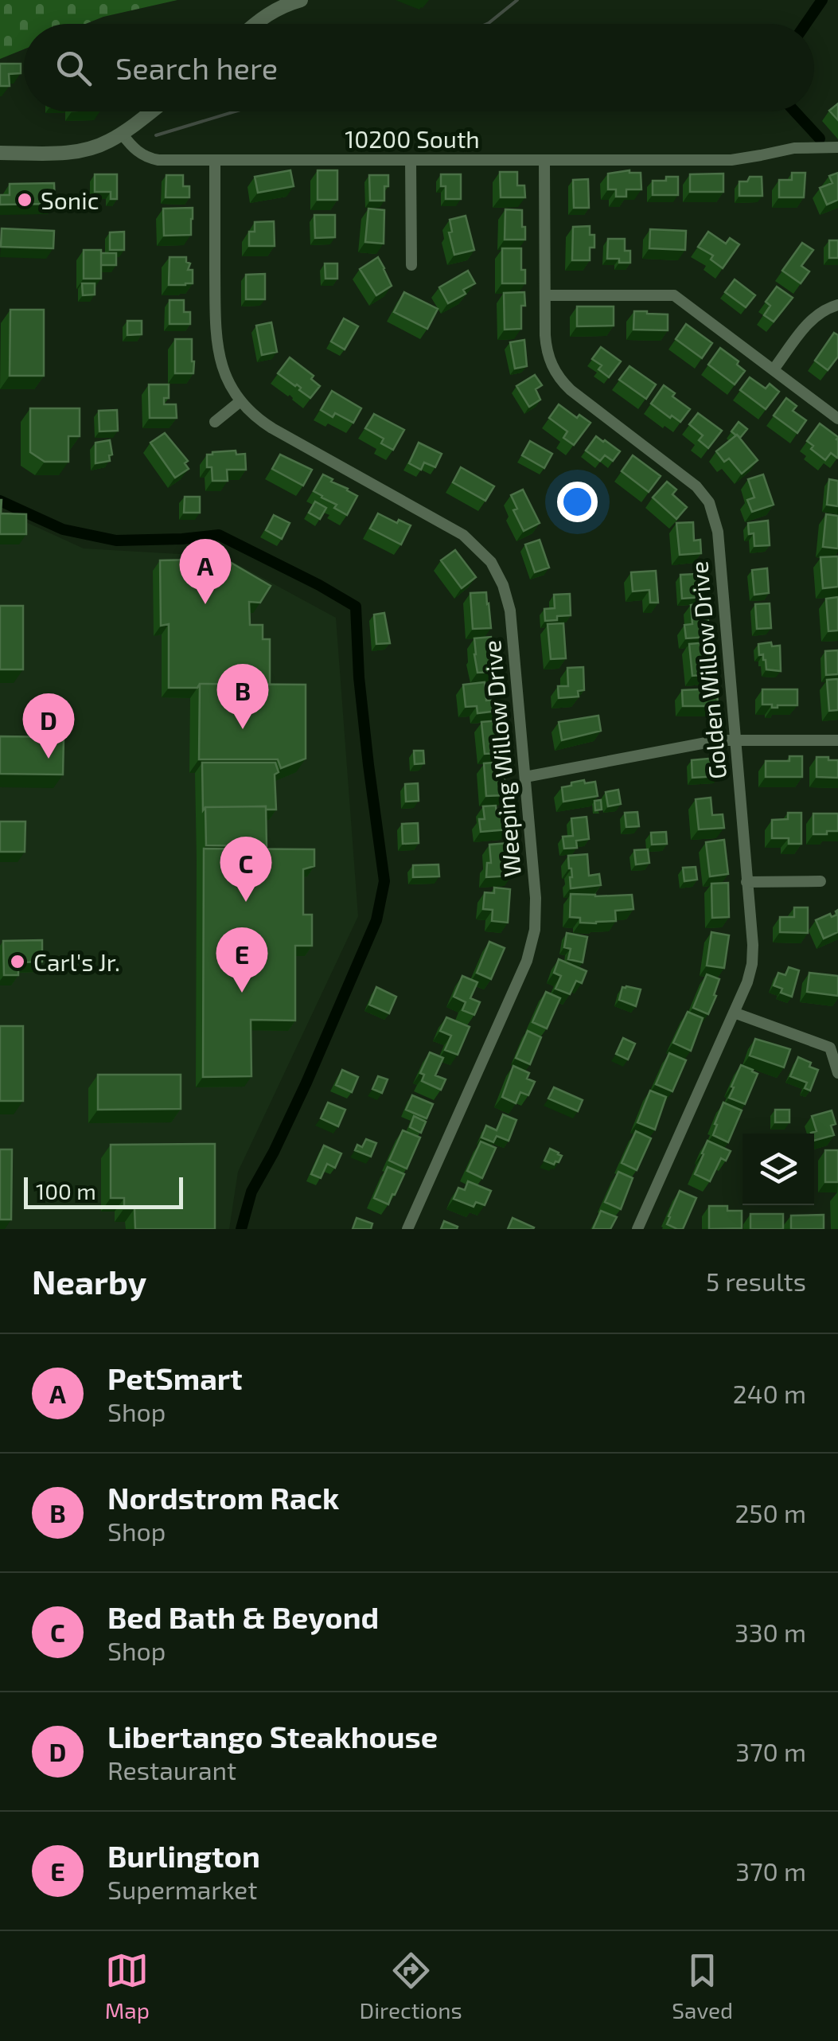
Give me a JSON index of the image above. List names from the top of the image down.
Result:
{
  "streets": {
    "street": ["10200 South", "Golden Willow Drive", "Weeping Willow Drive"]
  },
  "crossings": [
    ["10200 South", "Golden Willow Drive"],
    ["10200 South", "Weeping Willow Drive"]
  ],
  "places": ["Sonic", "Carl's Jr."],
  "scale_bar": "100 m",
  "page": {
    "search": "Search here",
    "pins": [
      "A",
      "B",
      "D",
      "C",
      "E"
    ],
    "scale": "100 m",
    "heading": ["Nearby", "5 results"],
    "list": [
      {
        "mark": "A",
        "name": "PetSmart",
        "note": "Shop",
        "value": "240 m"
      },
      {
        "mark": "B",
        "name": "Nordstrom Rack",
        "note": "Shop",
        "value": "250 m"
      },
      {
        "mark": "C",
        "name": "Bed Bath & Beyond",
        "note": "Shop",
        "value": "330 m"
      },
      {
        "mark": "D",
        "name": "Libertango Steakhouse",
        "note": "Restaurant",
        "value": "370 m"
      },
      {
        "mark": "E",
        "name": "Burlington",
        "note": "Supermarket",
        "value": "370 m"
      }
    ],
    "nav": ["Map", "Directions", "Saved"]
  }
}
